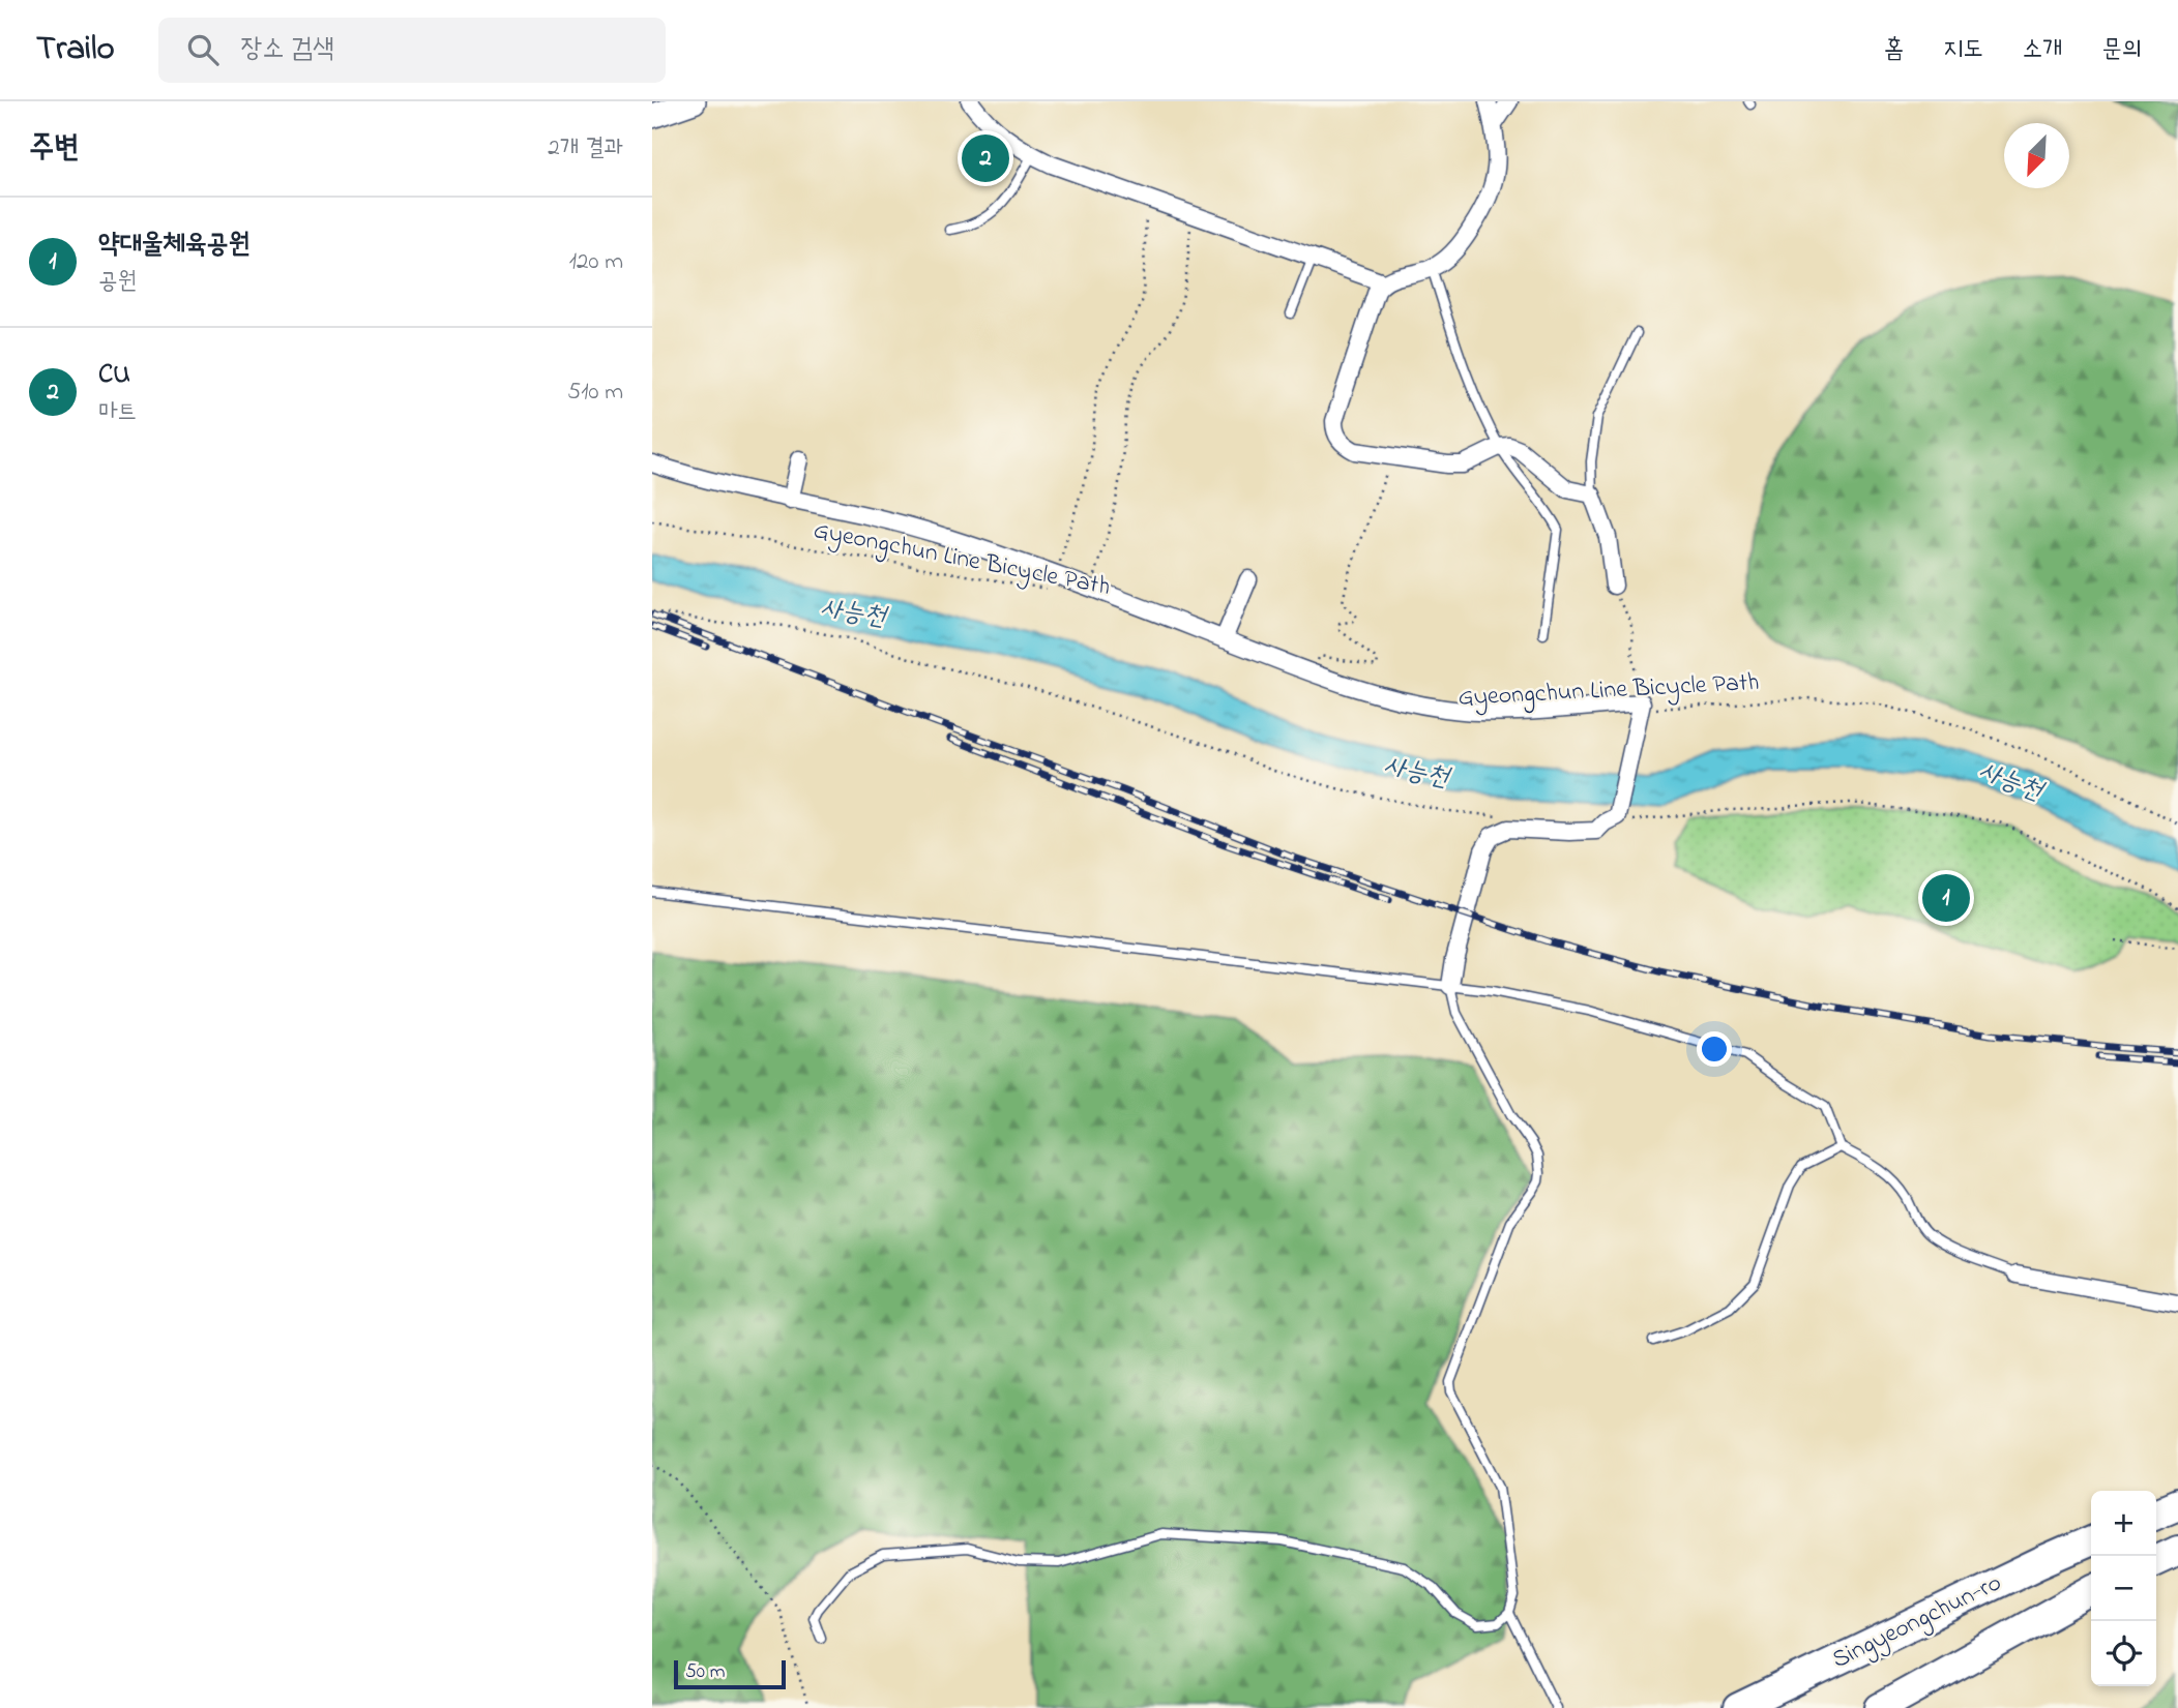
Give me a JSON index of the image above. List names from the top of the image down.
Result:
{
  "streets": {
    "highway": ["Singyeongchun-ro"],
    "path": ["Gyeongchun Line Bicycle Path"]
  },
  "water": ["사능천"],
  "scale_bar": "50 m",
  "north": "bottom left",
  "page": {
    "header": "Trailo",
    "search": "장소 검색",
    "nav": [
      "홈",
      "지도",
      "소개",
      "문의"
    ],
    "heading": ["주변", "2개 결과"],
    "pins": ["2", "1"],
    "list": [
      {
        "mark": "1",
        "name": "약대울체육공원",
        "note": "공원",
        "value": "120 m"
      },
      {
        "mark": "2",
        "name": "CU",
        "note": "마트",
        "value": "510 m"
      }
    ],
    "map_buttons": ["+", "−"],
    "scale": "50 m"
  }
}
